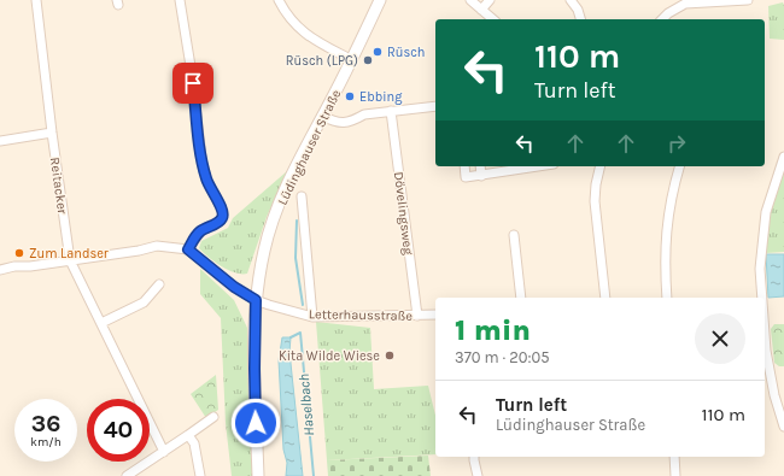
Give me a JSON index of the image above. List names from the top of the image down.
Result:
{
  "streets": {
    "street": [
      "Lüdinghauser Straße",
      "Reitacker",
      "Dövelingsweg",
      "Letterhausstraße"
    ]
  },
  "crossings": [
    ["Lüdinghauser Straße", "Letterhausstraße"],
    ["Dövelingsweg", "Letterhausstraße"]
  ],
  "water": ["Haselbach"],
  "places": [
    "Rüsch",
    "Rüsch (LPG)",
    "Ebbing",
    "Zum Landser",
    "Kita Wilde Wiese"
  ],
  "page": {
    "turn": ["110 m", "Turn left"],
    "heading": ["1 min", "370 m · 20:05"],
    "list": [
      {
        "name": "Turn left",
        "note": "Lüdinghauser Straße",
        "value": "110 m"
      }
    ],
    "speed": "36 km/h",
    "limit": "40"
  }
}
